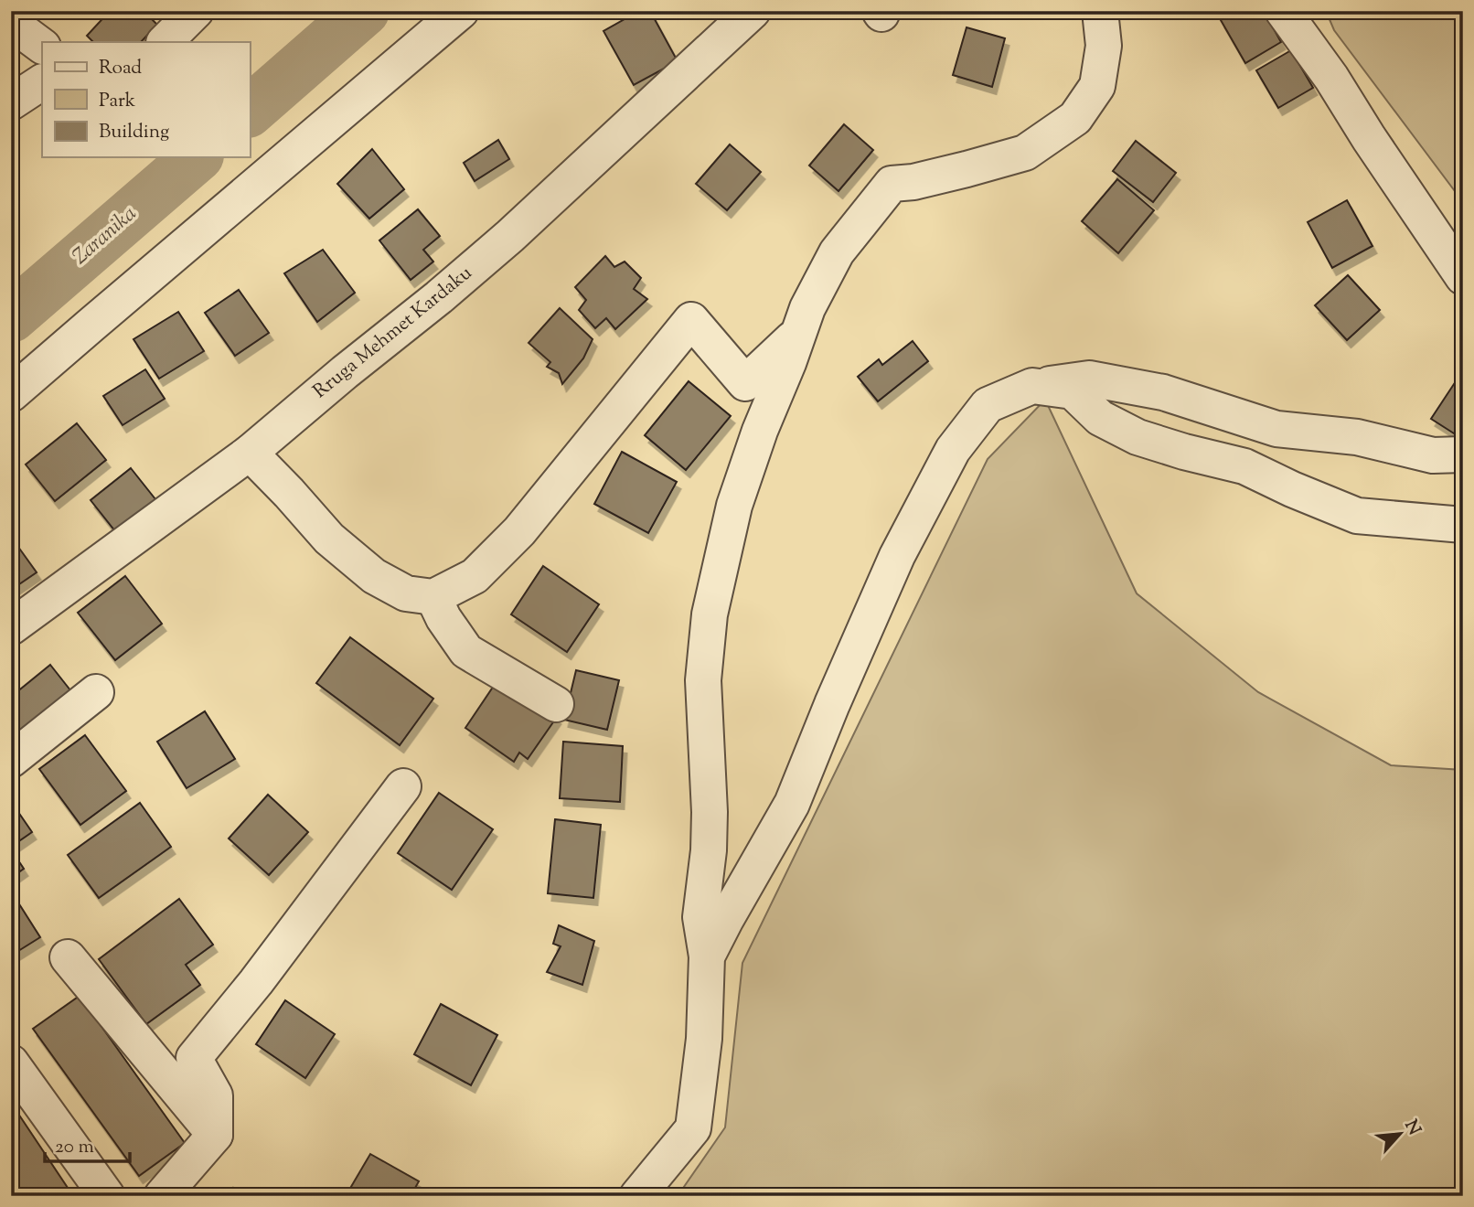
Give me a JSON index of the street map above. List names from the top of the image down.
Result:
{
  "streets": {
    "street": ["Rruga Mehmet Kardaku"]
  },
  "water": ["Zaranika"],
  "legend": ["Road", "Park", "Building"],
  "scale_bar": "20 m",
  "north": "top right"
}
